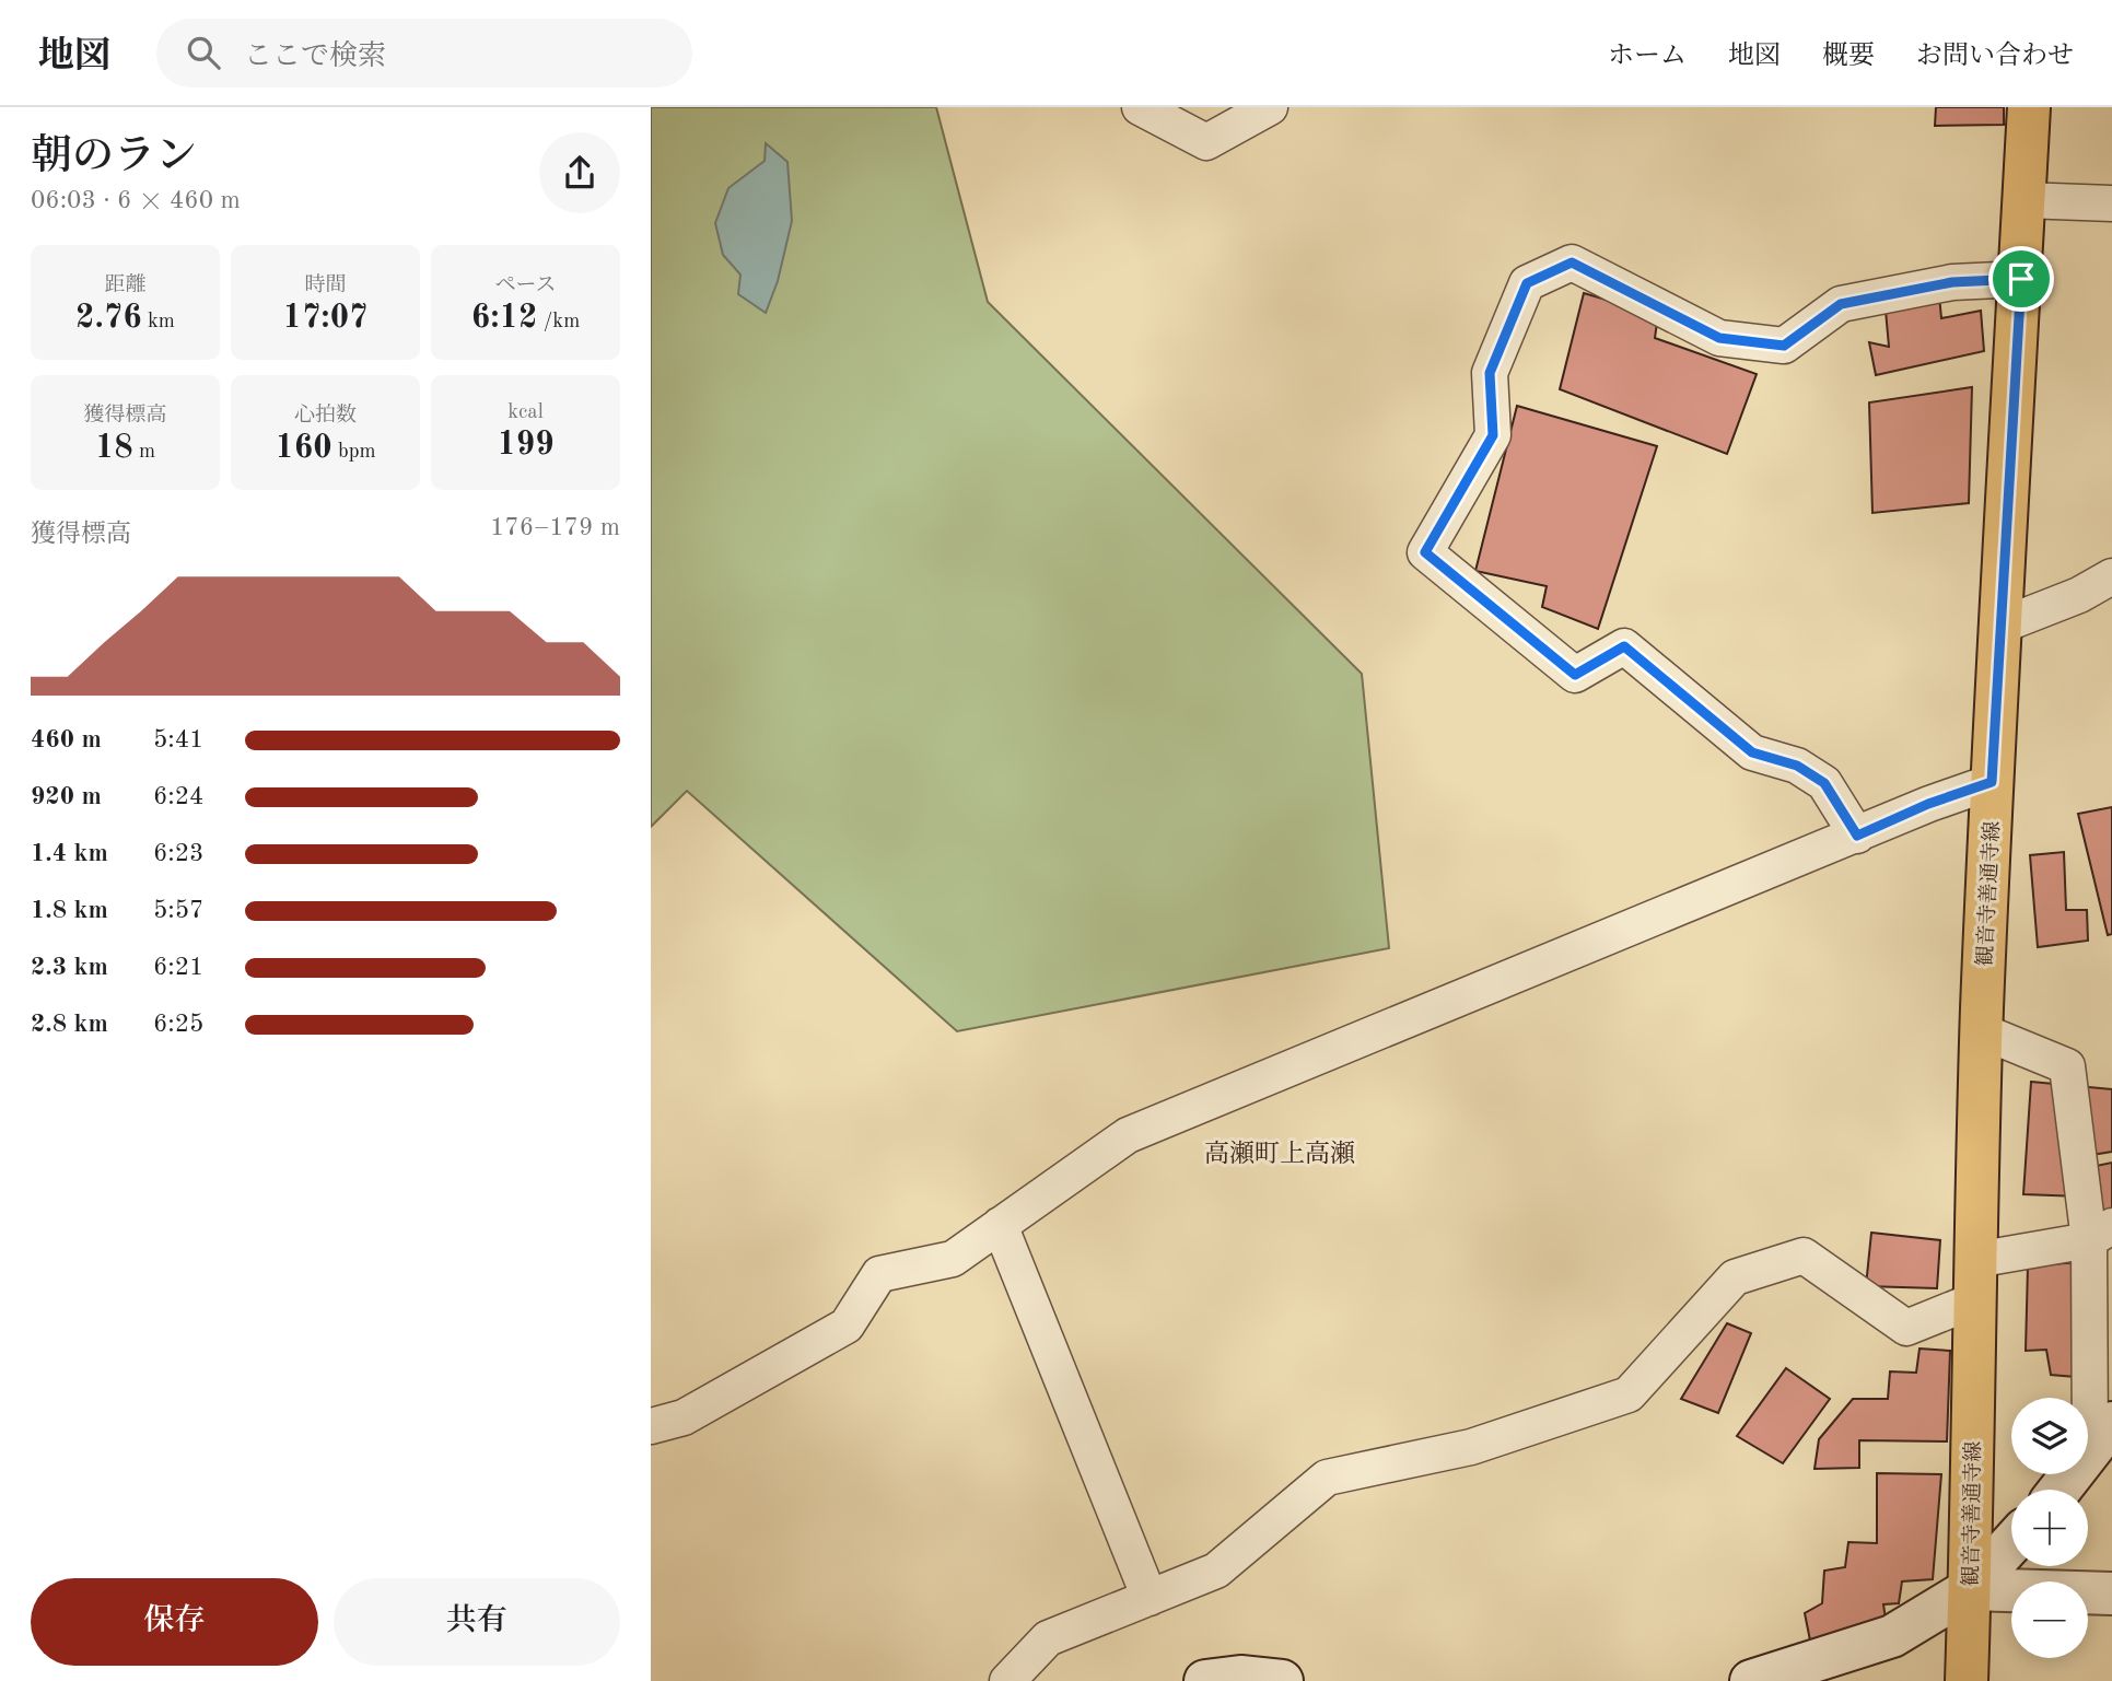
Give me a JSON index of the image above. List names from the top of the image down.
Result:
{
  "streets": {
    "main road": ["観音寺善通寺線"]
  },
  "districts": ["高瀬町上高瀬"],
  "page": {
    "header": "地図",
    "search": "ここで検索",
    "nav": [
      "ホーム",
      "地図",
      "概要",
      "お問い合わせ"
    ],
    "heading": ["朝のラン", "06:03 · 6 × 460 m"],
    "stats": [
      ["距離", "2.76 km"],
      ["時間", "17:07"],
      ["ペース", "6:12 /km"],
      ["獲得標高", "18 m"],
      ["心拍数", "160 bpm"],
      ["kcal", "199"]
    ],
    "chart": ["獲得標高", "176–179 m"],
    "list": [
      {
        "name": "460 m",
        "note": "5:41"
      },
      {
        "name": "920 m",
        "note": "6:24"
      },
      {
        "name": "1.4 km",
        "note": "6:23"
      },
      {
        "name": "1.8 km",
        "note": "5:57"
      },
      {
        "name": "2.3 km",
        "note": "6:21"
      },
      {
        "name": "2.8 km",
        "note": "6:25"
      }
    ],
    "map_buttons": ["+", "−"],
    "buttons": ["保存", "共有"]
  }
}
